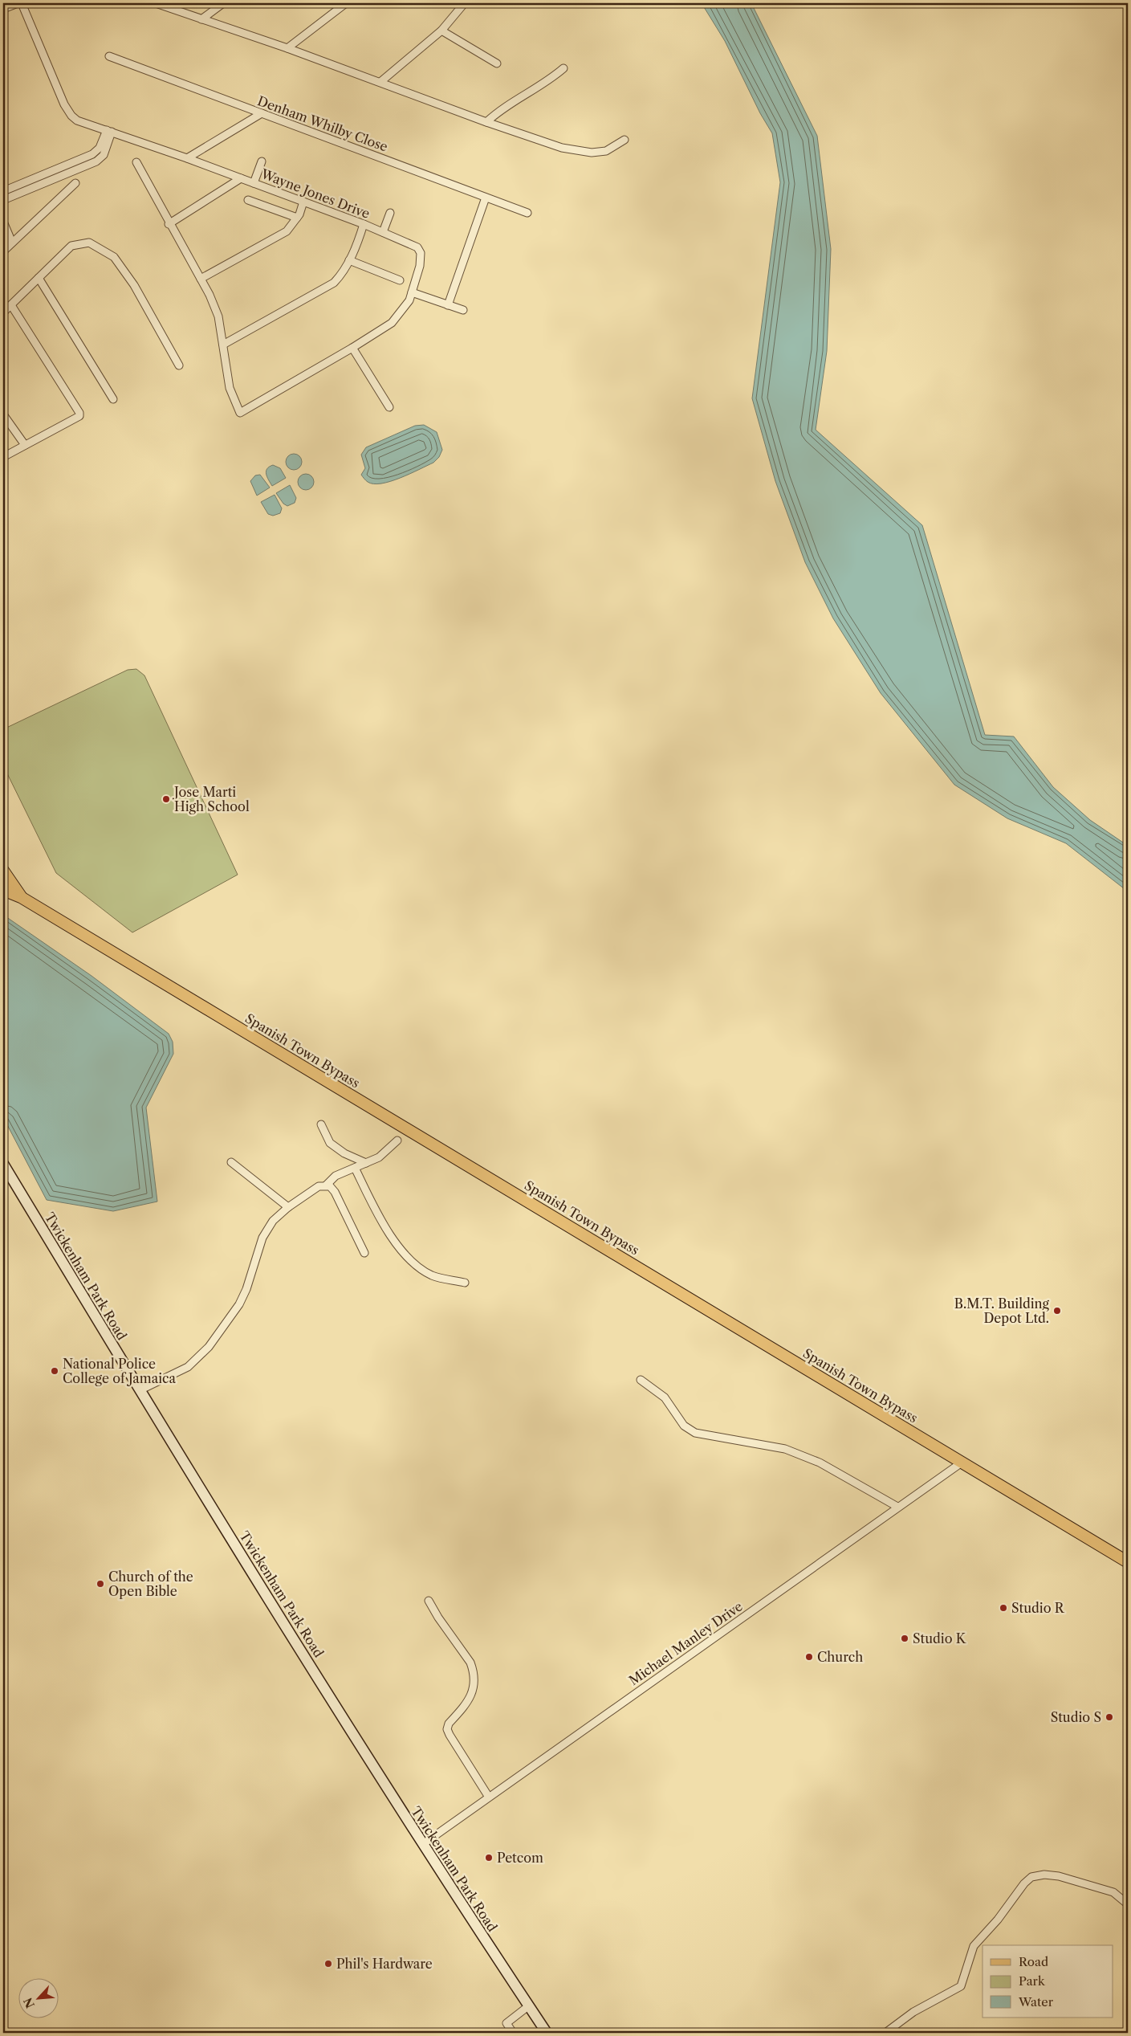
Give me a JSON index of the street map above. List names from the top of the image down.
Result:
{
  "streets": {
    "main road": ["Spanish Town Bypass", "Twickenham Park Road"],
    "street": ["Denham Whilby Close", "Wayne Jones Drive", "Michael Manley Drive"]
  },
  "crossings": [
    ["Spanish Town Bypass", "Michael Manley Drive"],
    ["Twickenham Park Road", "Michael Manley Drive"]
  ],
  "places": [
    "Jose Marti High School",
    "B.M.T. Building Depot Ltd.",
    "National Police College of Jamaica",
    "Church of the Open Bible",
    "Studio R",
    "Studio K",
    "Church",
    "Studio S",
    "Petcom",
    "Phil's Hardware"
  ],
  "legend": ["Road", "Park", "Water"],
  "north": "bottom left"
}
